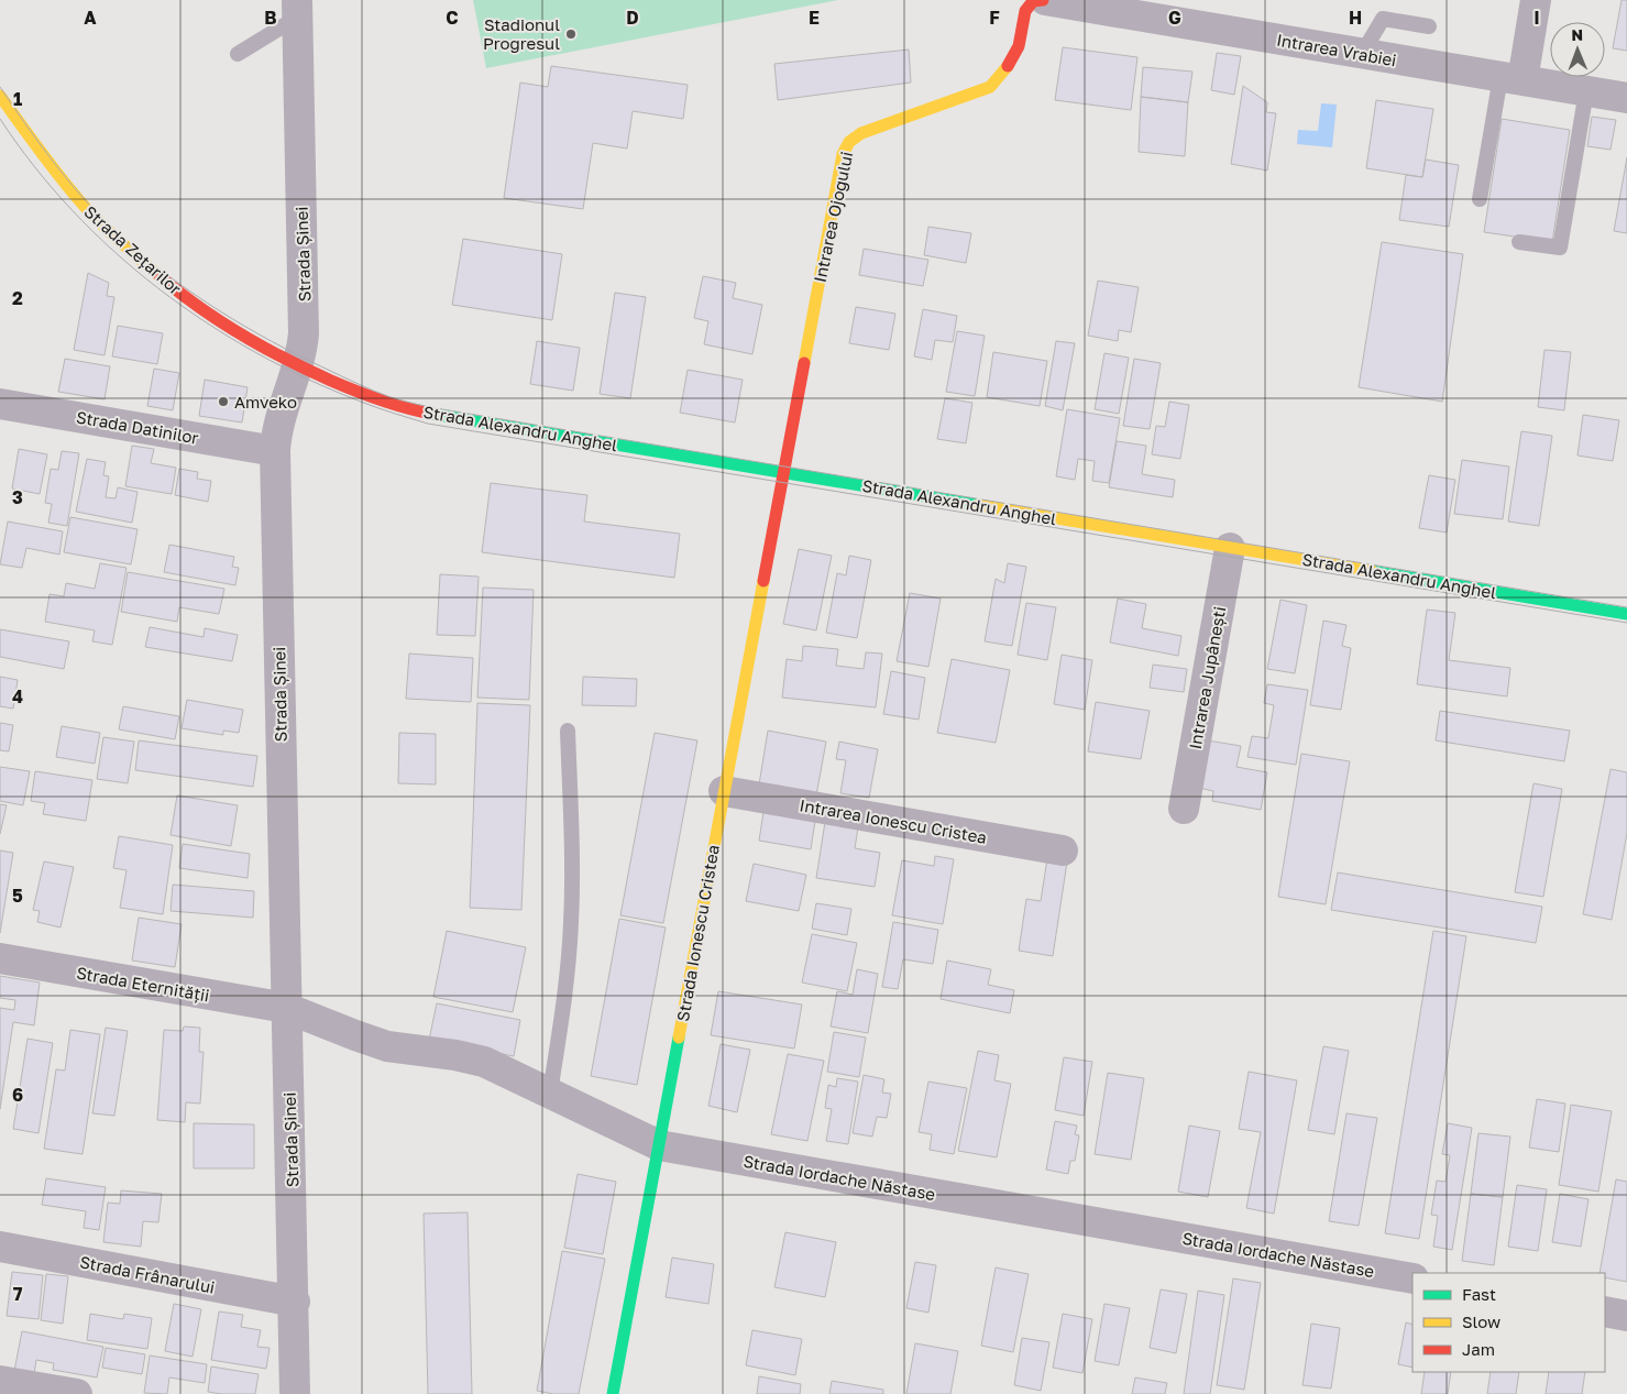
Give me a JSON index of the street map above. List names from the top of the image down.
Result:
{
  "streets": {
    "main road": [
      "Intrarea Ojogului",
      "Strada Zețarilor",
      "Strada Alexandru Anghel",
      "Strada Ionescu Cristea"
    ],
    "street": [
      "Intrarea Vrabiei",
      "Strada Șinei",
      "Strada Datinilor",
      "Intrarea Jupânești",
      "Intrarea Ionescu Cristea",
      "Strada Eternității",
      "Strada Iordache Năstase",
      "Strada Frânarului"
    ]
  },
  "crossings": [
    ["Intrarea Vrabiei", "Intrarea Ojogului"],
    ["Intrarea Ojogului", "Strada Alexandru Anghel"],
    ["Intrarea Ojogului", "Strada Ionescu Cristea"],
    ["Strada Zețarilor", "Strada Șinei"],
    ["Strada Zețarilor", "Strada Alexandru Anghel"],
    ["Strada Șinei", "Strada Datinilor"],
    ["Strada Șinei", "Strada Alexandru Anghel"],
    ["Strada Șinei", "Strada Eternității"],
    ["Strada Șinei", "Strada Iordache Năstase"],
    ["Strada Șinei", "Strada Frânarului"],
    ["Strada Alexandru Anghel", "Intrarea Jupânești"],
    ["Strada Alexandru Anghel", "Strada Ionescu Cristea"],
    ["Intrarea Ionescu Cristea", "Strada Ionescu Cristea"],
    ["Strada Ionescu Cristea", "Strada Iordache Năstase"],
    ["Strada Eternității", "Strada Iordache Năstase"]
  ],
  "places": ["Stadionul Progresul", "Amveko"],
  "legend": ["Fast", "Slow", "Jam"],
  "north": "top",
  "grid": {
    "columns": [
      "A",
      "B",
      "C",
      "D",
      "E",
      "F",
      "G",
      "H",
      "I"
    ],
    "rows": [
      "1",
      "2",
      "3",
      "4",
      "5",
      "6",
      "7"
    ]
  }
}
